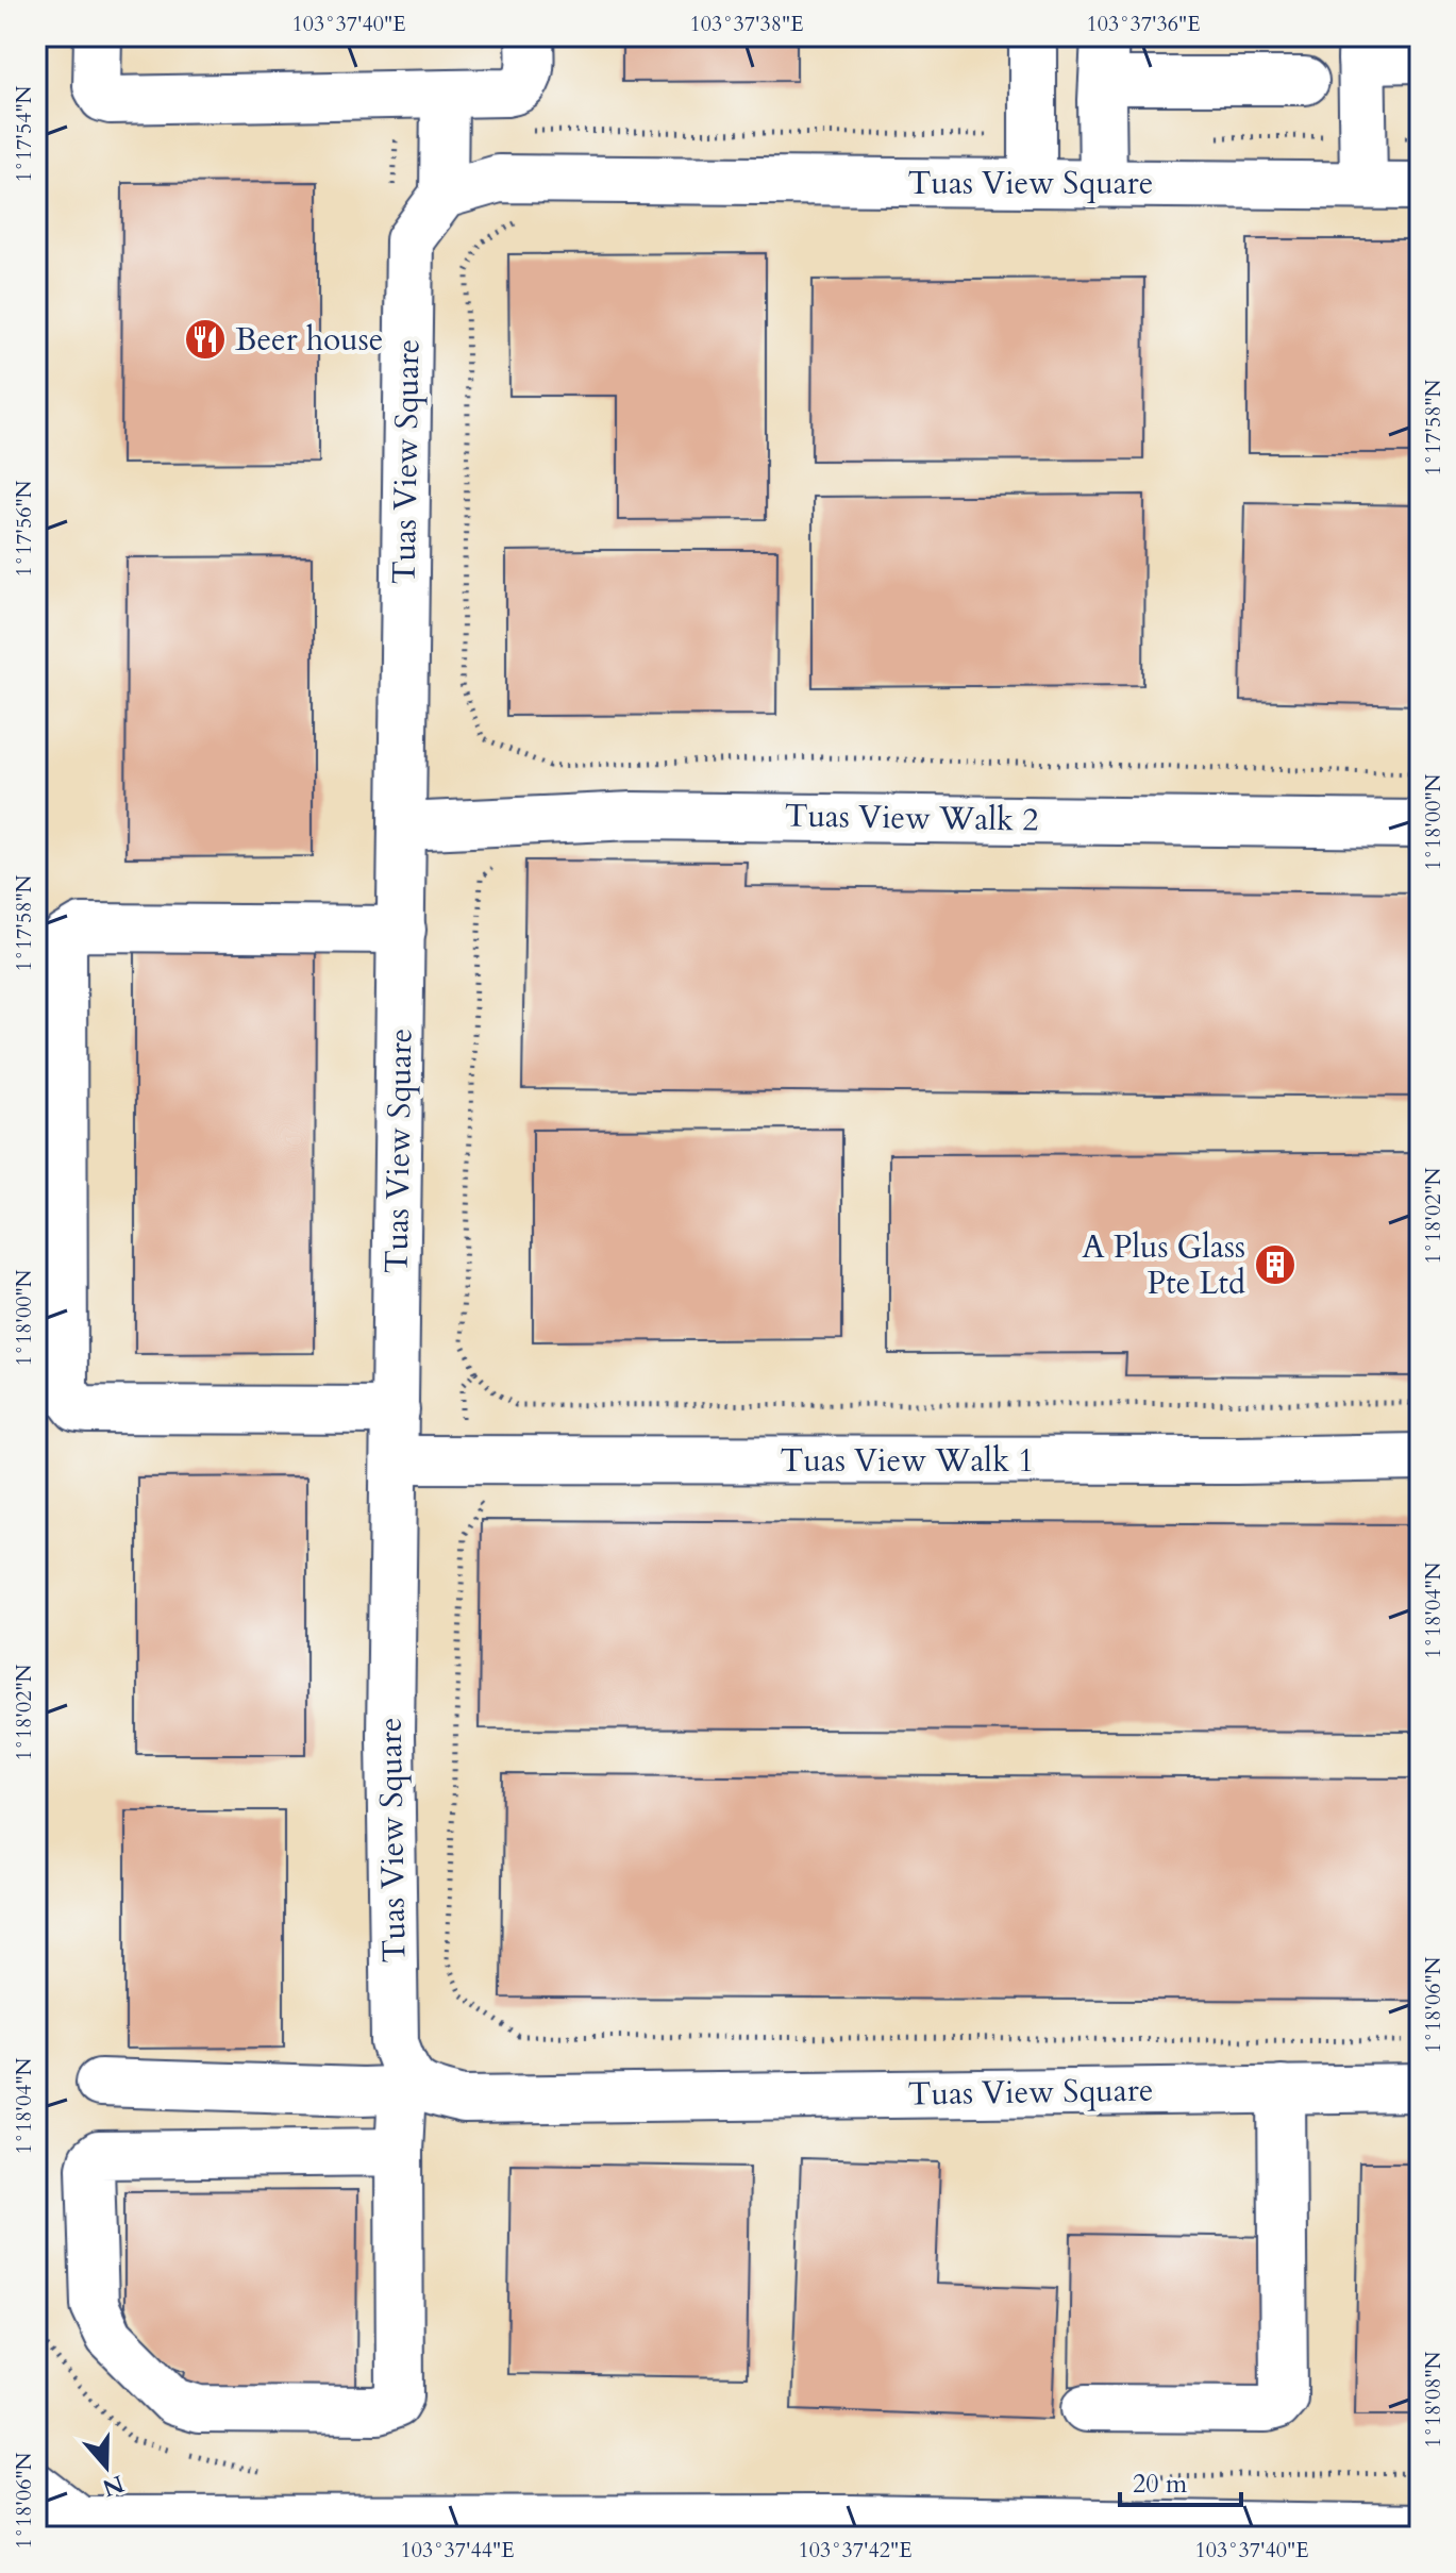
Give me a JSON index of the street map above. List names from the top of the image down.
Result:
{
  "streets": {
    "street": ["Tuas View Square", "Tuas View Walk 2", "Tuas View Walk 1"]
  },
  "crossings": [
    ["Tuas View Square", "Tuas View Walk 2"],
    ["Tuas View Square", "Tuas View Walk 1"]
  ],
  "places": {
    "restaurant": ["Beer house"],
    "building": ["A Plus Glass Pte Ltd"]
  },
  "scale_bar": "20 m",
  "north": "bottom",
  "coordinates": [
    "103°37'40\"E",
    "103°37'38\"E",
    "103°37'36\"E",
    "1°17'54\"N",
    "1°17'58\"N",
    "1°17'56\"N",
    "1°18'00\"N",
    "1°18'02\"N",
    "1°18'04\"N",
    "1°18'06\"N",
    "1°18'08\"N",
    "103°37'44\"E",
    "103°37'42\"E"
  ]
}
